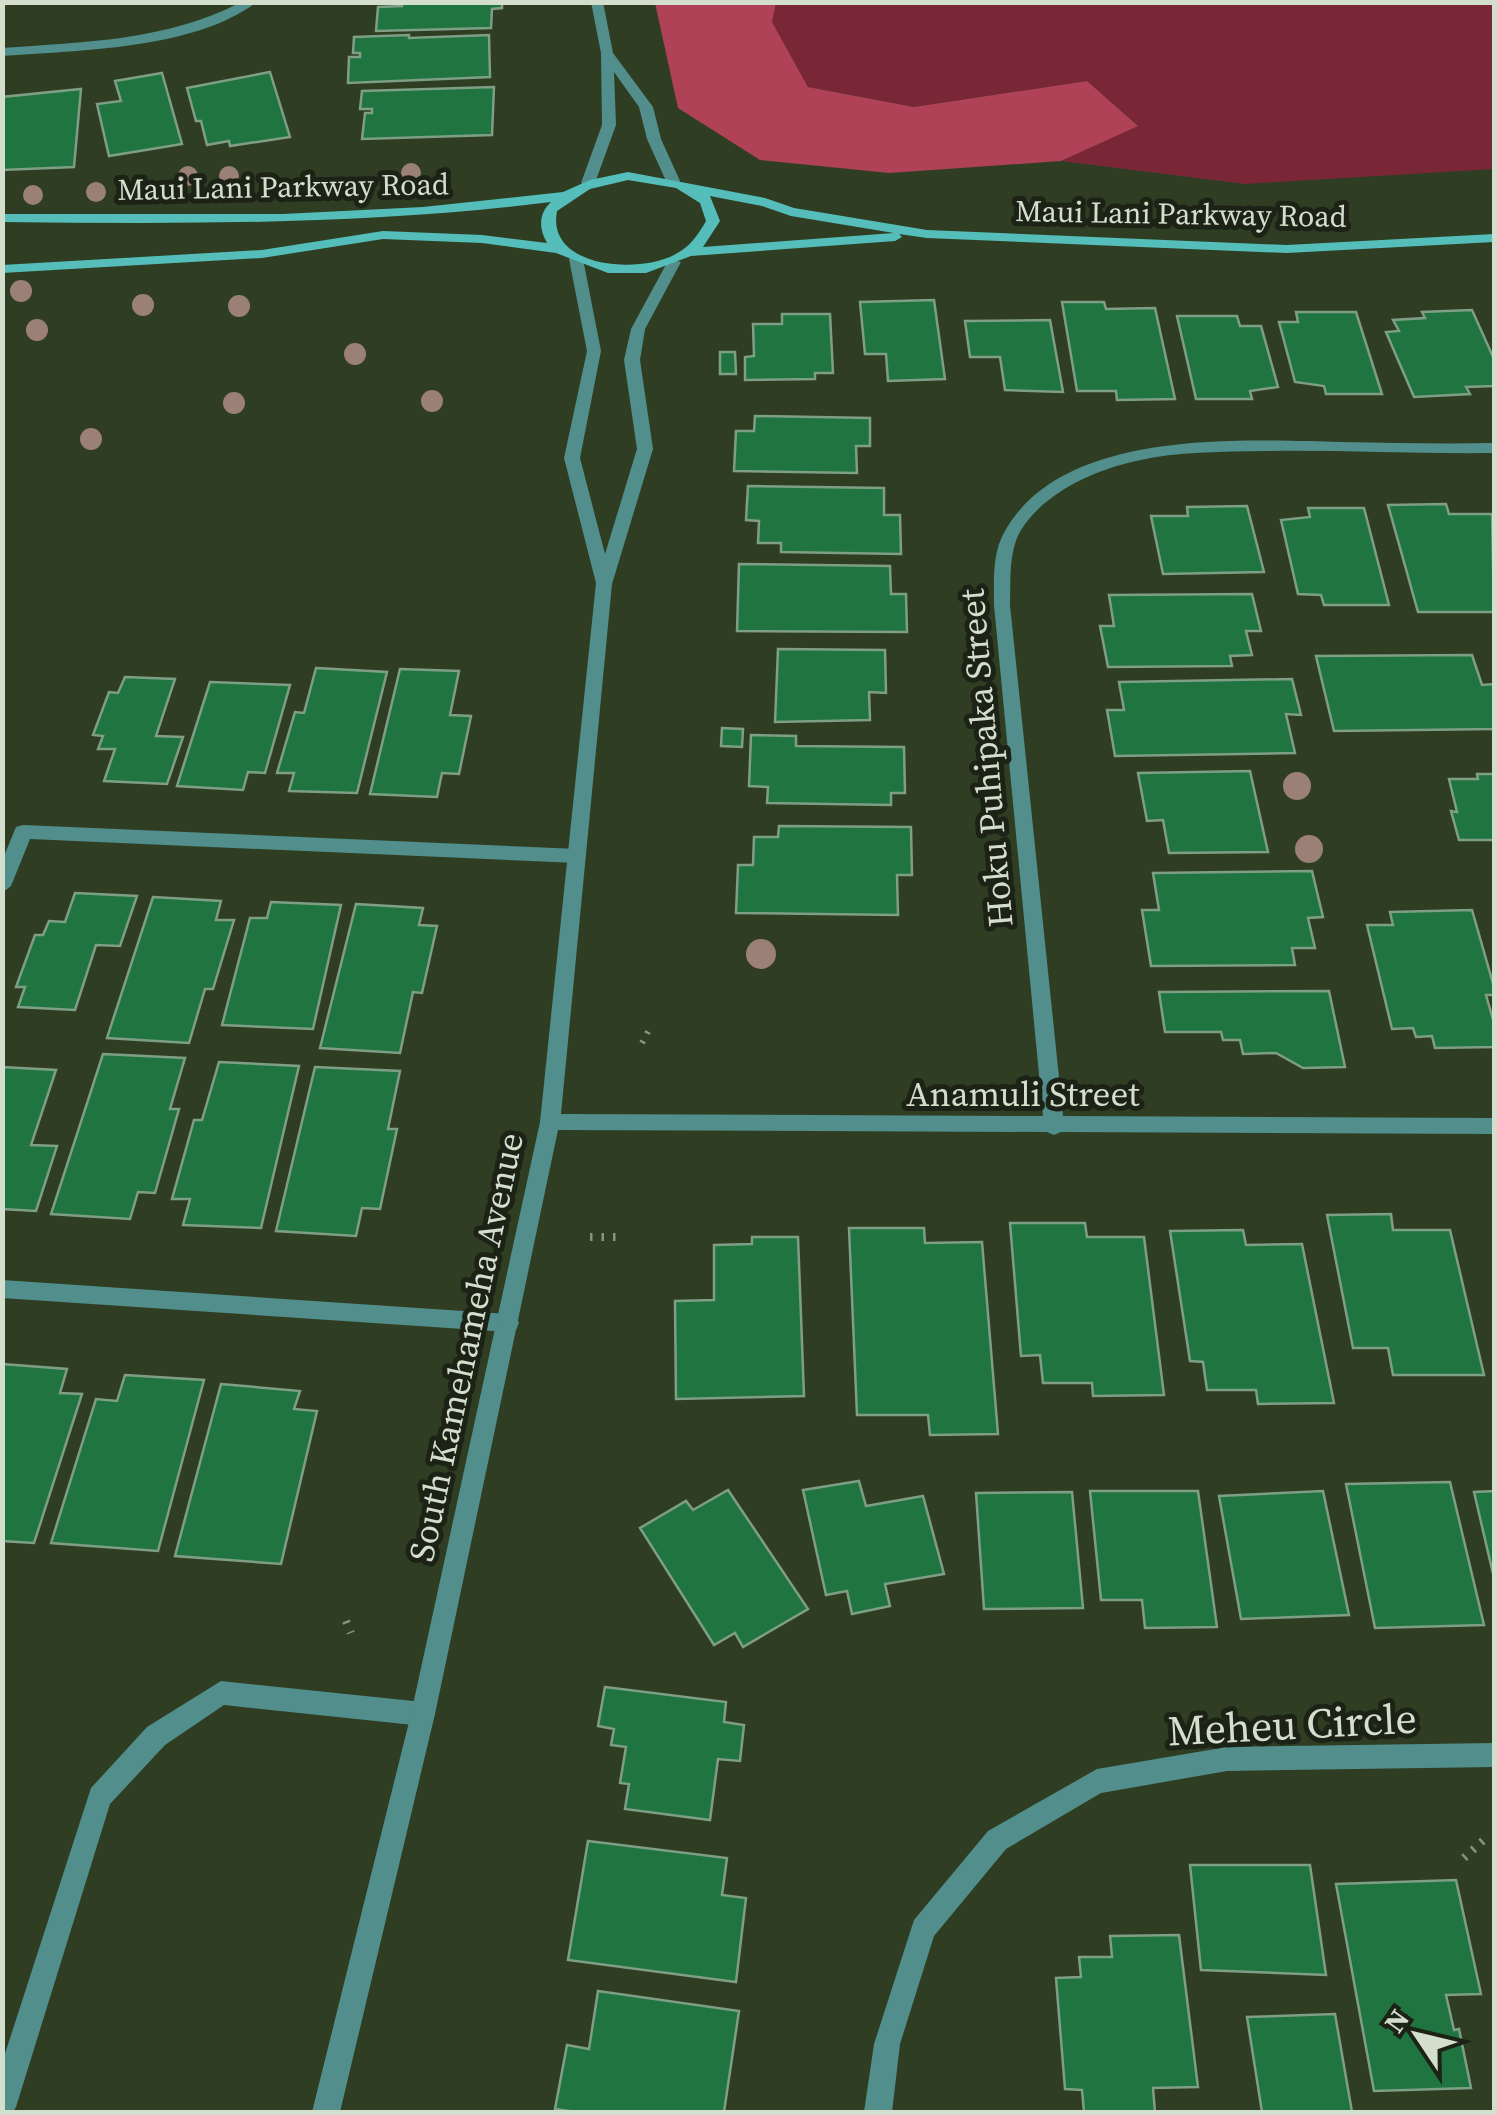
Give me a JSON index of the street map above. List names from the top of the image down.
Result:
{
  "streets": {
    "main road": ["Maui Lani Parkway Road"],
    "street": [
      "Hoku Puhipaka Street",
      "Anamuli Street",
      "South Kamehameha Avenue",
      "Meheu Circle"
    ]
  },
  "crossings": [
    ["Maui Lani Parkway Road", "South Kamehameha Avenue"],
    ["Hoku Puhipaka Street", "Anamuli Street"],
    ["Anamuli Street", "South Kamehameha Avenue"]
  ],
  "north": "top left"
}
